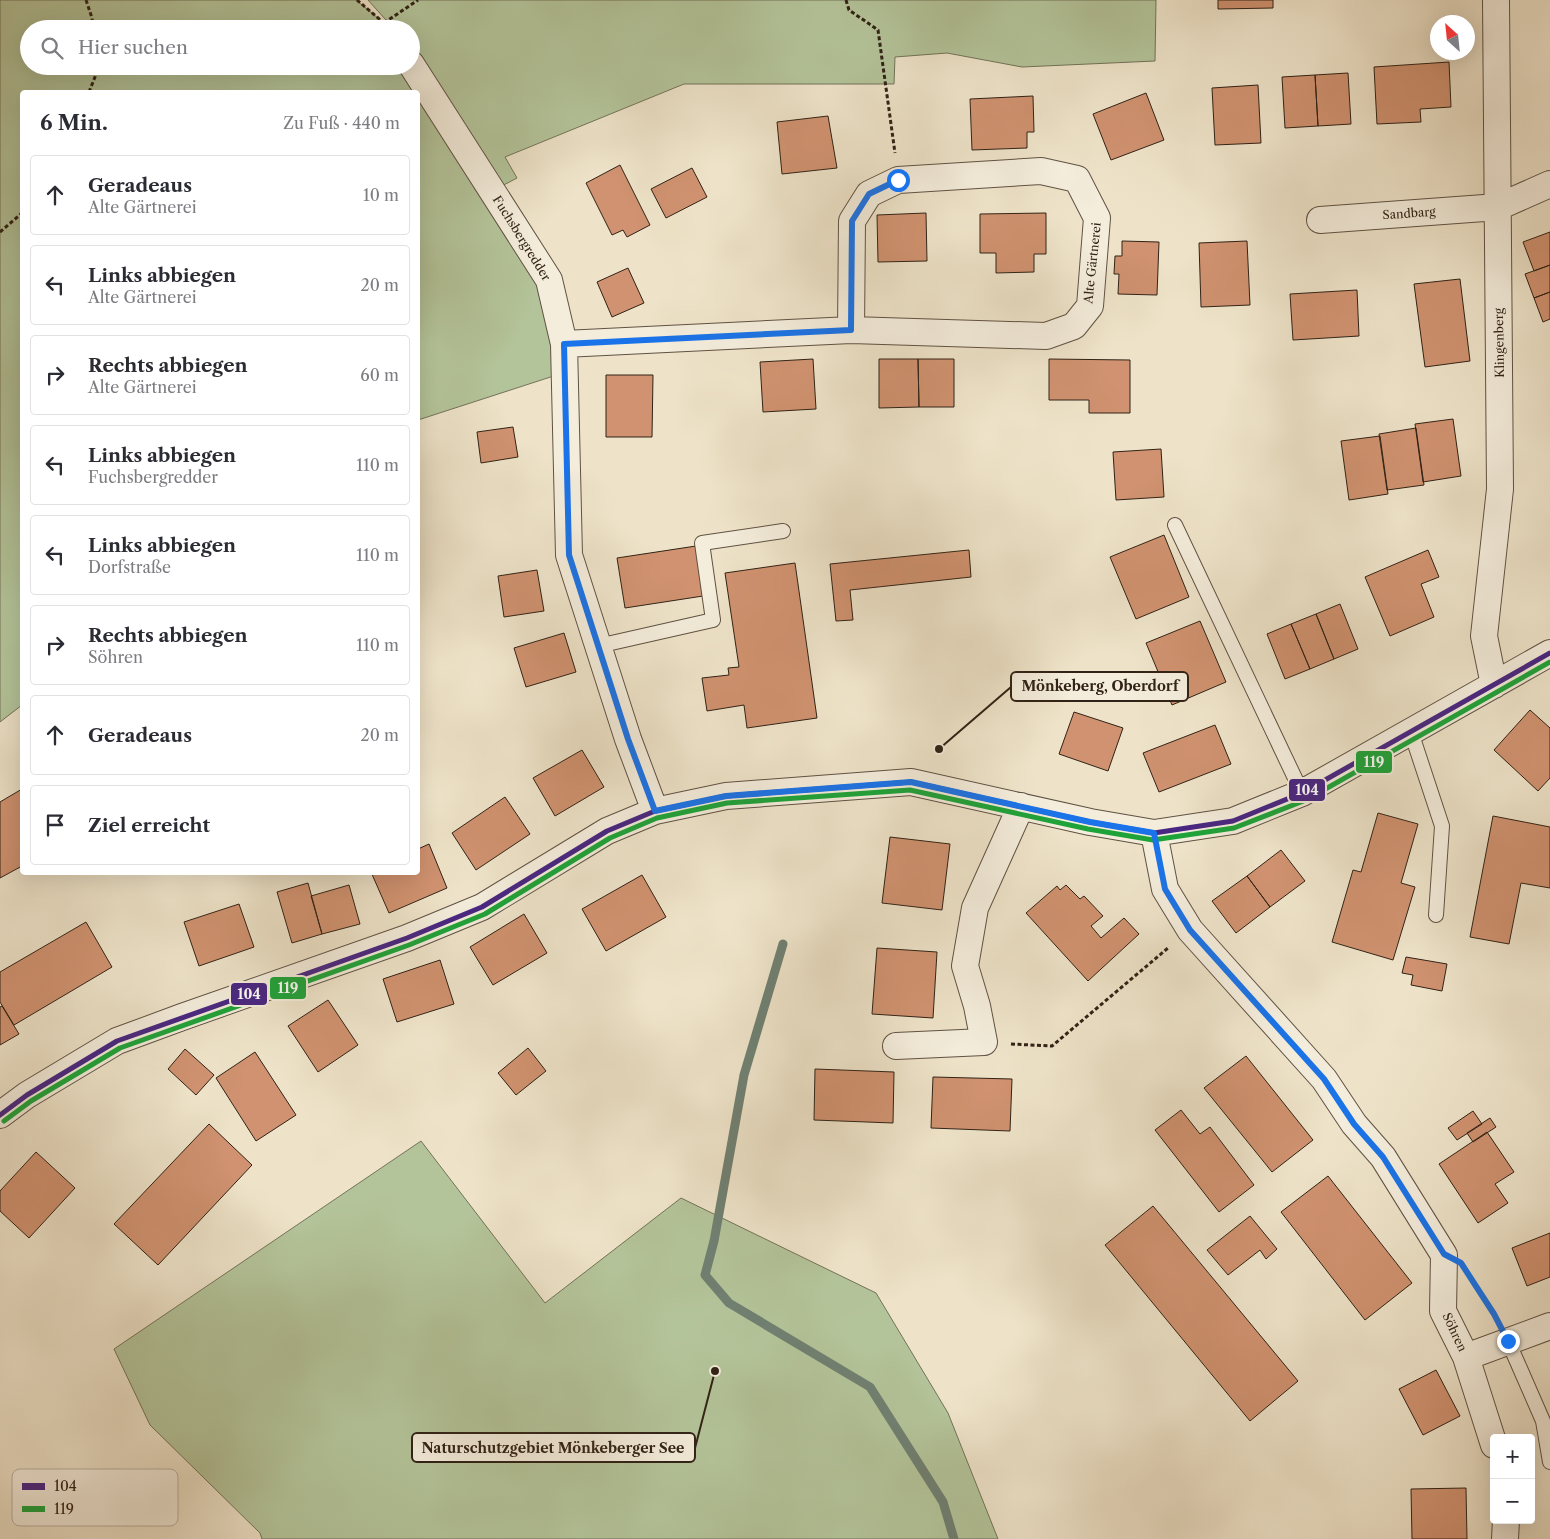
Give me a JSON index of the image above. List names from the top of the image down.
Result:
{
  "streets": {
    "street": [
      "Sandbarg",
      "Fuchsbergredder",
      "Alte Gärtnerei",
      "Klingenberg",
      "Söhren"
    ]
  },
  "crossings": [
    ["Sandbarg", "Klingenberg"],
    ["Fuchsbergredder", "Alte Gärtnerei"]
  ],
  "places": ["Mönkeberg, Oberdorf", "Naturschutzgebiet Mönkeberger See"],
  "lines": ["transit line 104", "transit line 119"],
  "legend": ["104", "119"],
  "north": "top left",
  "page": {
    "search": "Hier suchen",
    "heading": ["6 Min.", "Zu Fuß · 440 m"],
    "list": [
      ["Geradeaus", "Alte Gärtnerei", "10 m"],
      ["Links abbiegen", "Alte Gärtnerei", "20 m"],
      ["Rechts abbiegen", "Alte Gärtnerei", "60 m"],
      ["Links abbiegen", "Fuchsbergredder", "110 m"],
      ["Links abbiegen", "Dorfstraße", "110 m"],
      ["Rechts abbiegen", "Söhren", "110 m"],
      ["Geradeaus", "20 m"],
      "Ziel erreicht"
    ],
    "map_buttons": ["+", "−"]
  }
}
